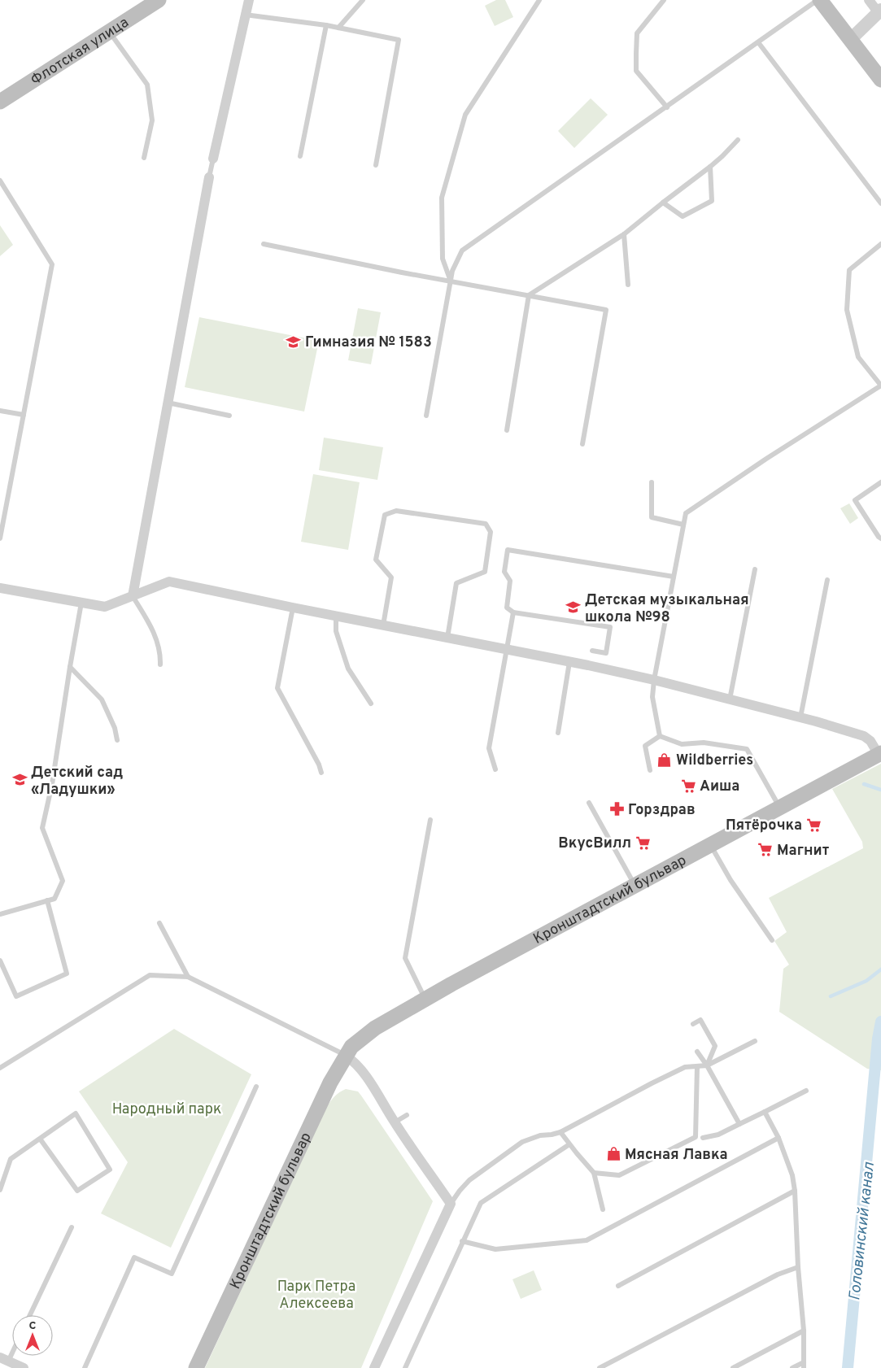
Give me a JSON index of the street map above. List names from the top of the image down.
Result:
{
  "streets": {
    "main road": ["Флотская улица", "Кронштадтский бульвар"]
  },
  "water": ["Головинский канал"],
  "parks": ["Народный парк", "Парк Петра Алексеева"],
  "places": {
    "school or university": ["Гимназия № 1583", "Детская музыкальная школа №98", "Детский сад «Ладушки»"],
    "shop": ["Wildberries", "Мясная Лавка"],
    "supermarket": [
      "Аиша",
      "Пятёрочка",
      "ВкусВилл",
      "Магнит"
    ],
    "pharmacy": ["Горздрав"]
  },
  "north": "top"
}
